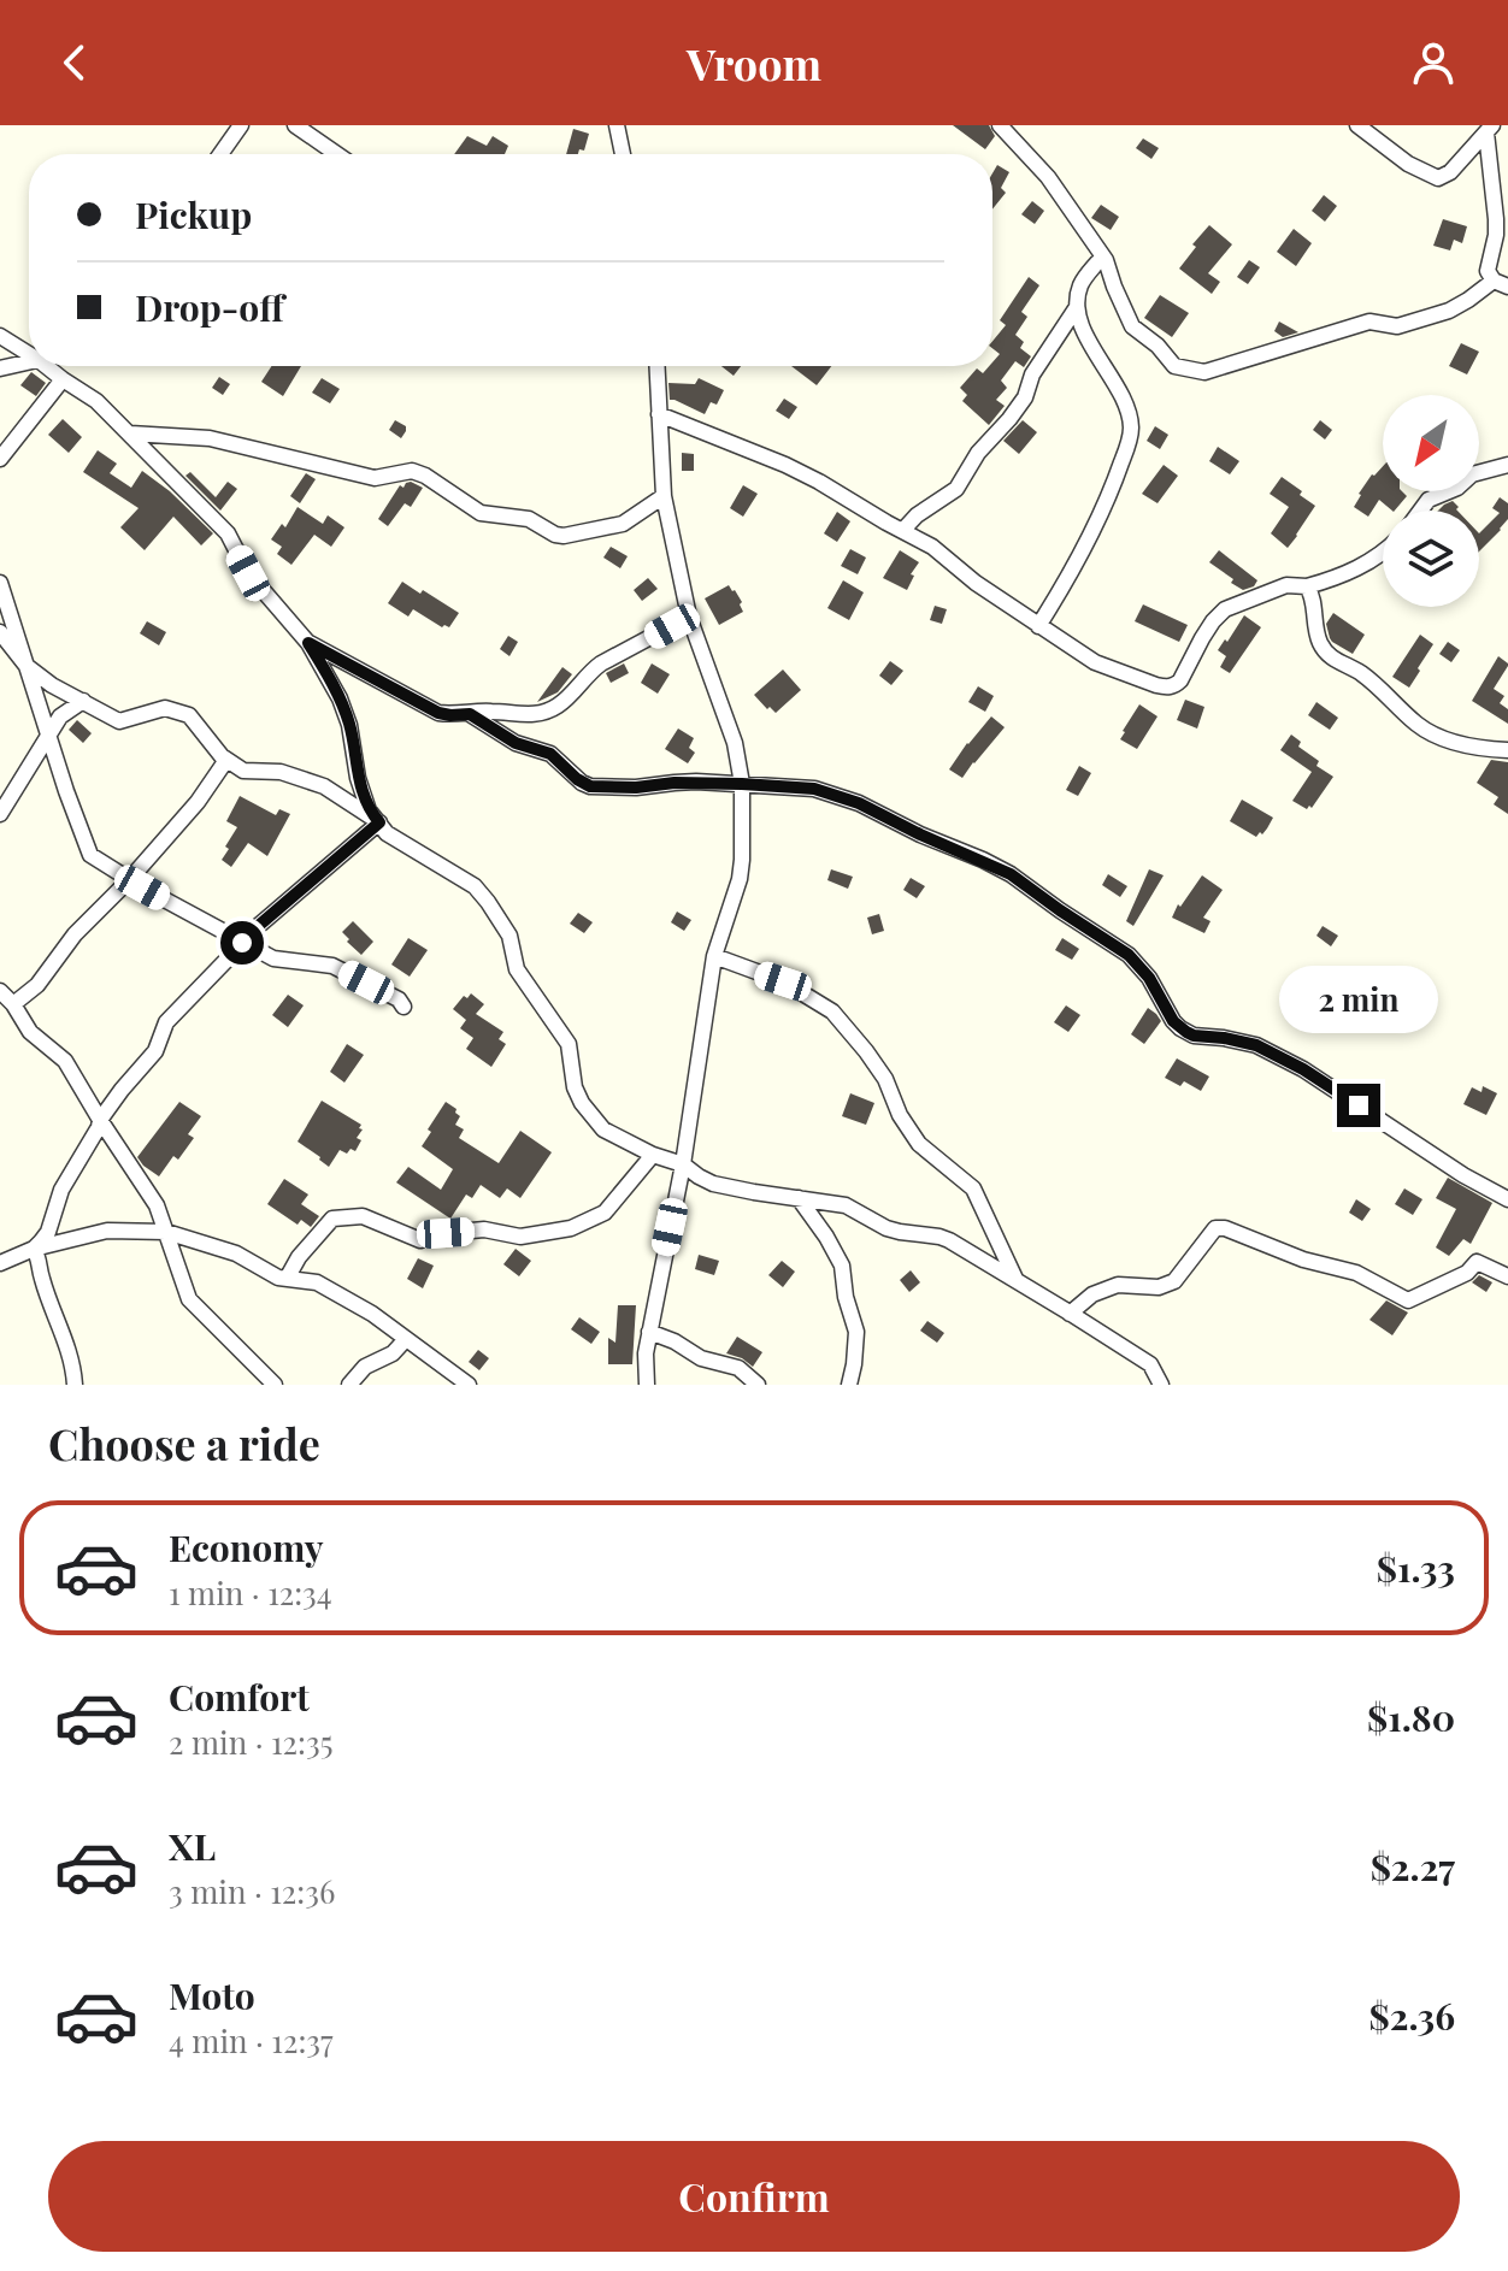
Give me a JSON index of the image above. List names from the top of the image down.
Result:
{
  "north": "bottom left",
  "page": {
    "header": "Vroom",
    "banner": ["Pickup", "Drop-off"],
    "bubble": "2 min",
    "heading": "Choose a ride",
    "list": [
      {
        "name": "Economy",
        "note": "1 min · 12:34",
        "value": "$1.33"
      },
      {
        "name": "Comfort",
        "note": "2 min · 12:35",
        "value": "$1.80"
      },
      {
        "name": "XL",
        "note": "3 min · 12:36",
        "value": "$2.27"
      },
      {
        "name": "Moto",
        "note": "4 min · 12:37",
        "value": "$2.36"
      }
    ],
    "buttons": "Confirm"
  }
}
